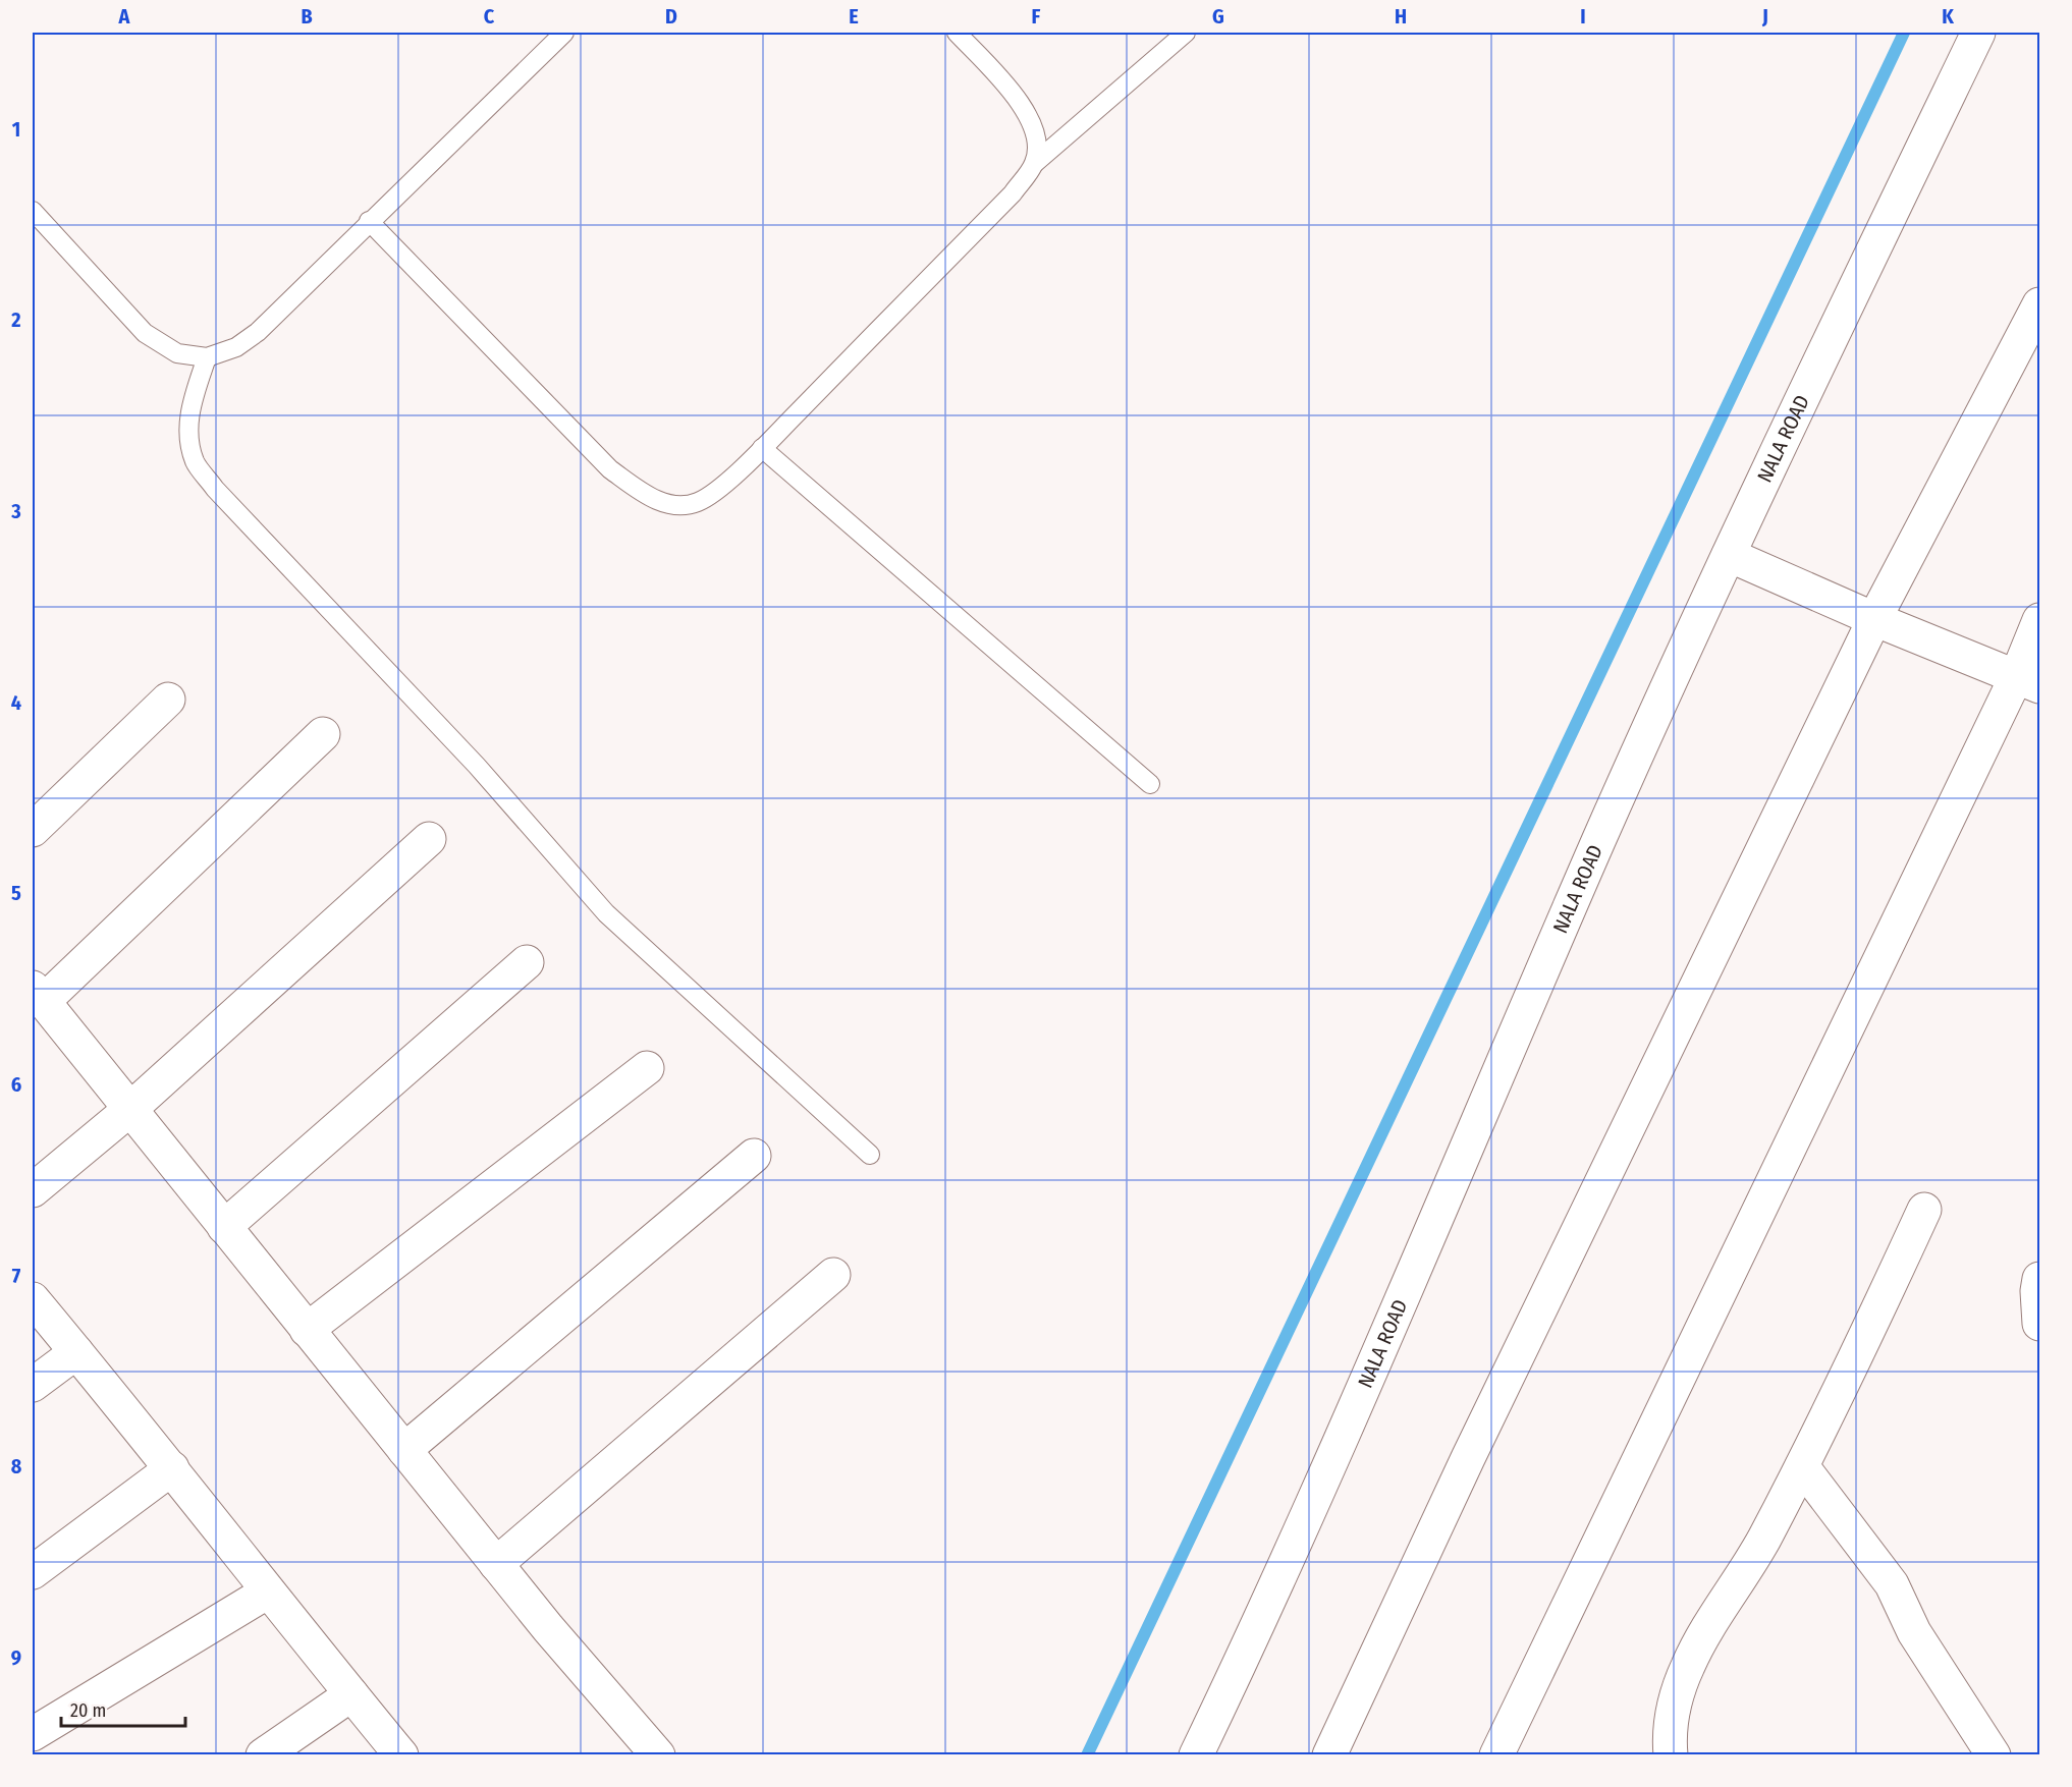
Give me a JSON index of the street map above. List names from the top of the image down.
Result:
{
  "streets": {
    "street": ["NALA ROAD"]
  },
  "scale_bar": "20 m",
  "grid": {
    "columns": [
      "A",
      "B",
      "C",
      "D",
      "E",
      "F",
      "G",
      "H",
      "I",
      "J",
      "K"
    ],
    "rows": [
      "1",
      "2",
      "3",
      "4",
      "5",
      "6",
      "7",
      "8",
      "9"
    ]
  }
}
